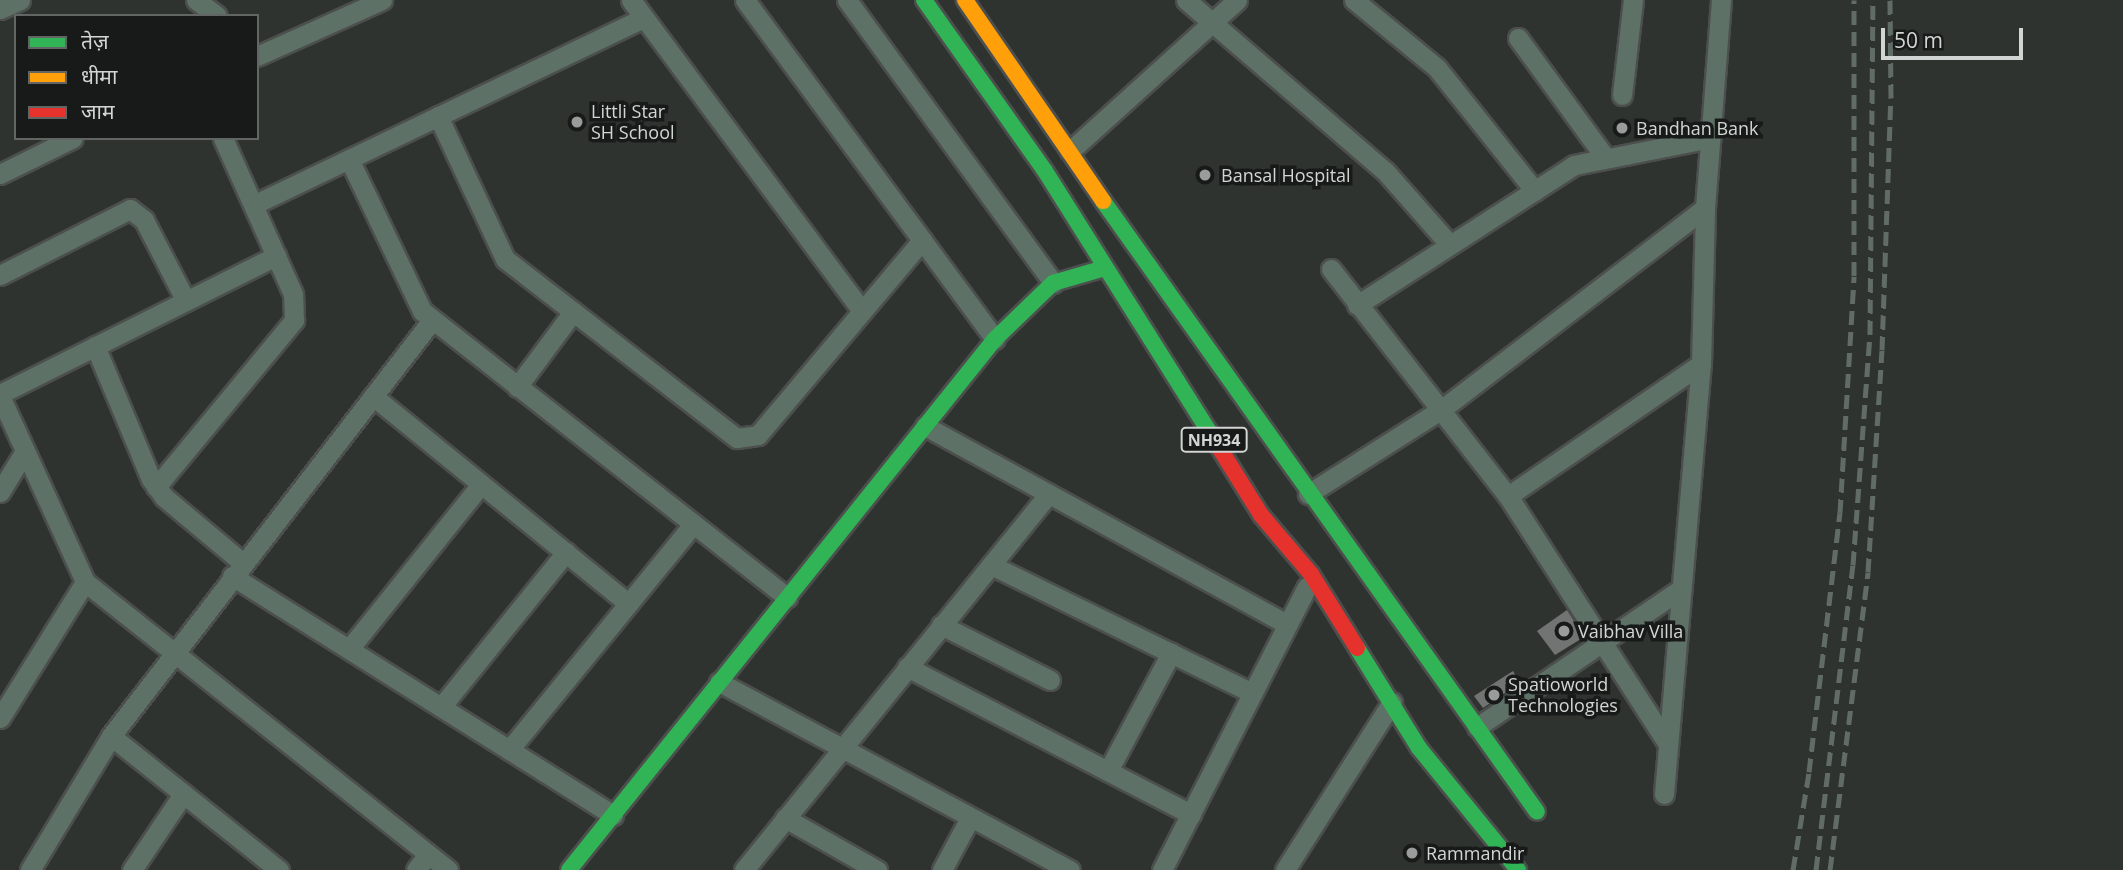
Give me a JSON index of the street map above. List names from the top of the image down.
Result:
{
  "streets": {
    "main road": ["NH934"]
  },
  "places": [
    "Littli Star SH School",
    "Bandhan Bank",
    "Bansal Hospital",
    "Vaibhav Villa",
    "Spatioworld Technologies",
    "Rammandir"
  ],
  "legend": ["तेज़", "धीमा", "जाम"],
  "scale_bar": "50 m"
}
